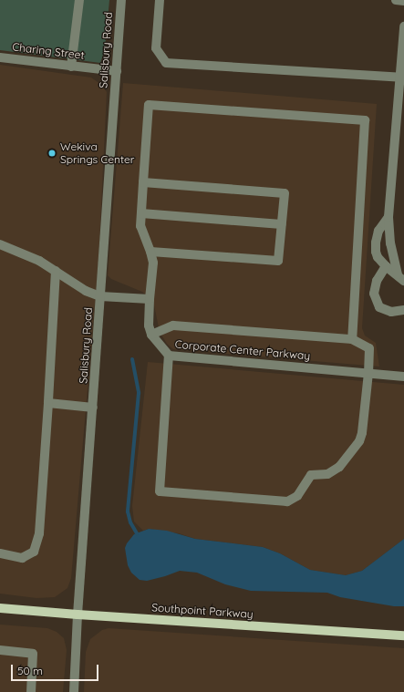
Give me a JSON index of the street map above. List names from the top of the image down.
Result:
{
  "streets": {
    "main road": ["Southpoint Parkway"],
    "street": ["Salisbury Road", "Charing Street", "Corporate Center Parkway"]
  },
  "crossings": [
    ["Salisbury Road", "Charing Street"],
    ["Salisbury Road", "Southpoint Parkway"]
  ],
  "places": ["Wekiva Springs Center"],
  "scale_bar": "50 m"
}
